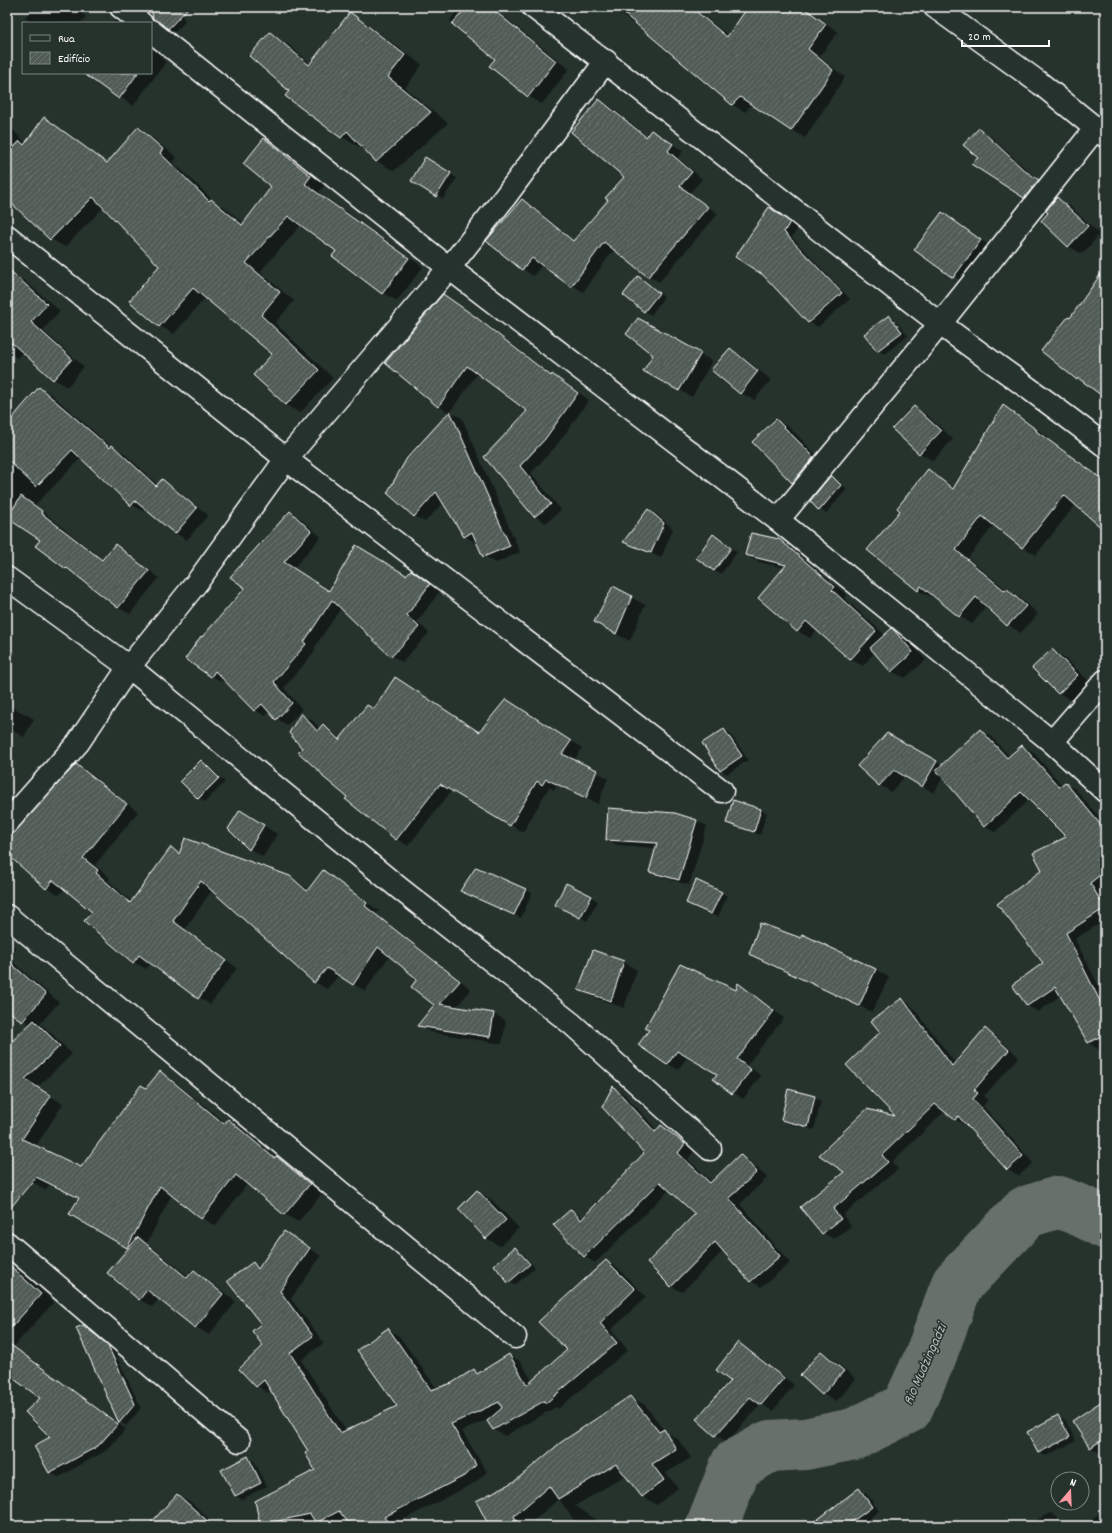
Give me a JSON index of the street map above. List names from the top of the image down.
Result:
{
  "water": ["Rio Mudzingadzi"],
  "legend": ["Rua", "Edifício"],
  "scale_bar": "20 m",
  "north": "top"
}
